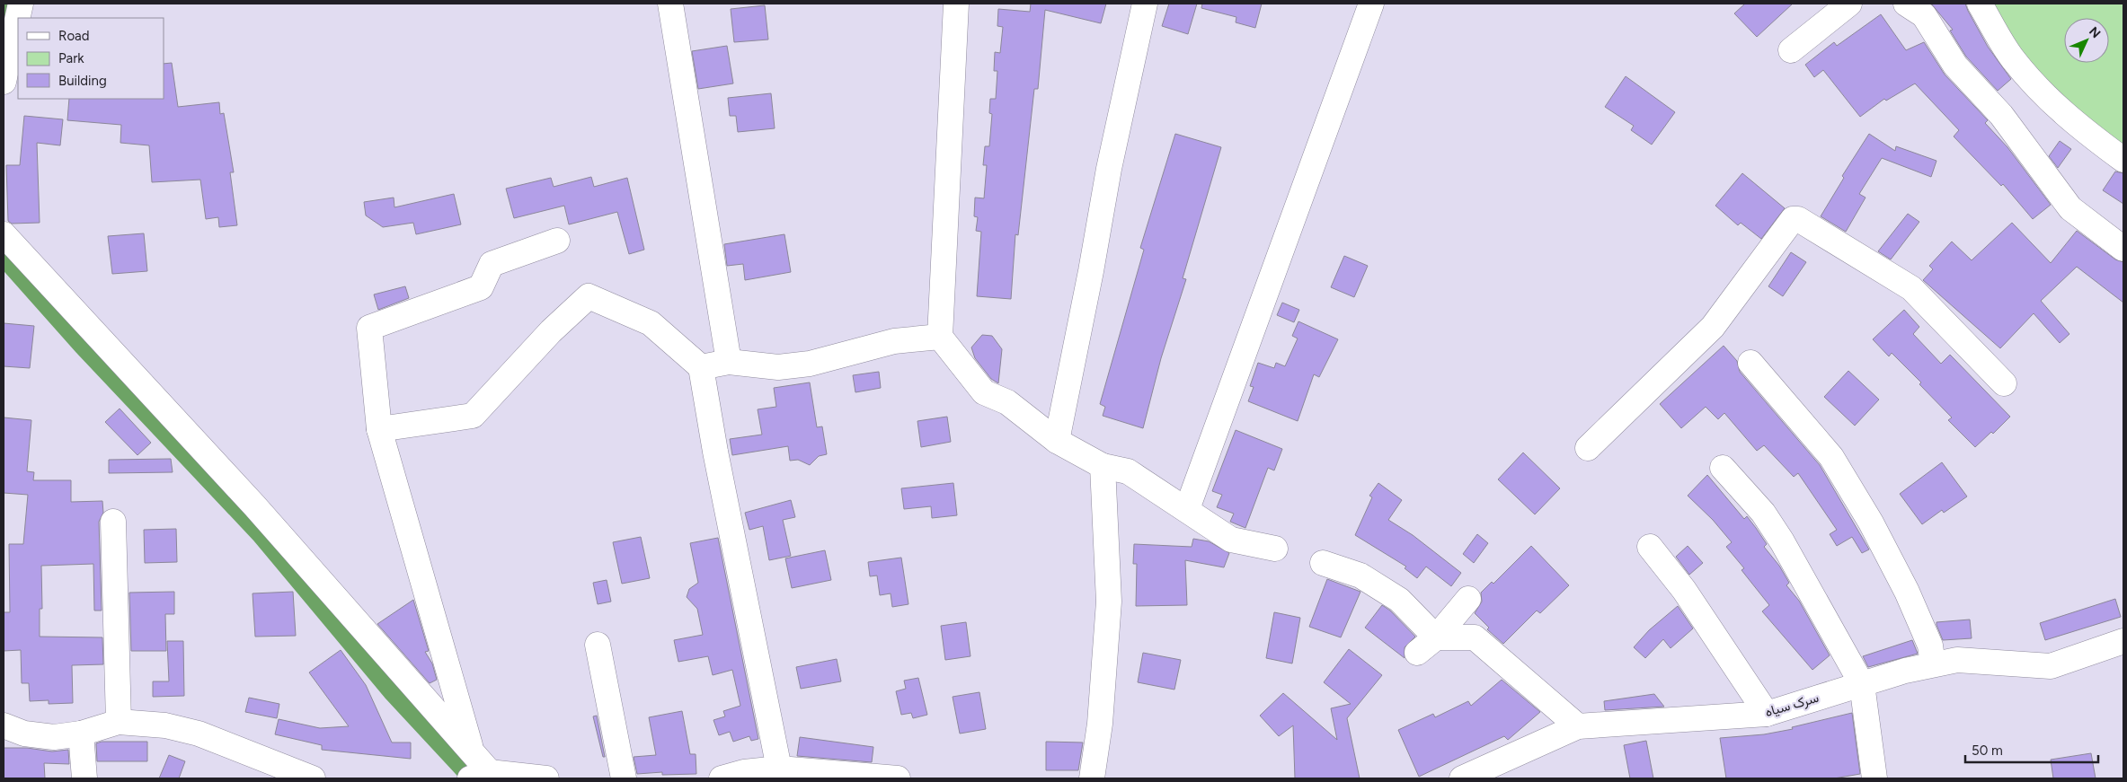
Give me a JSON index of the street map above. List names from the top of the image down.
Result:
{
  "streets": {
    "street": ["سرک سیاه"]
  },
  "legend": ["Road", "Park", "Building"],
  "scale_bar": "50 m",
  "north": "top right"
}
